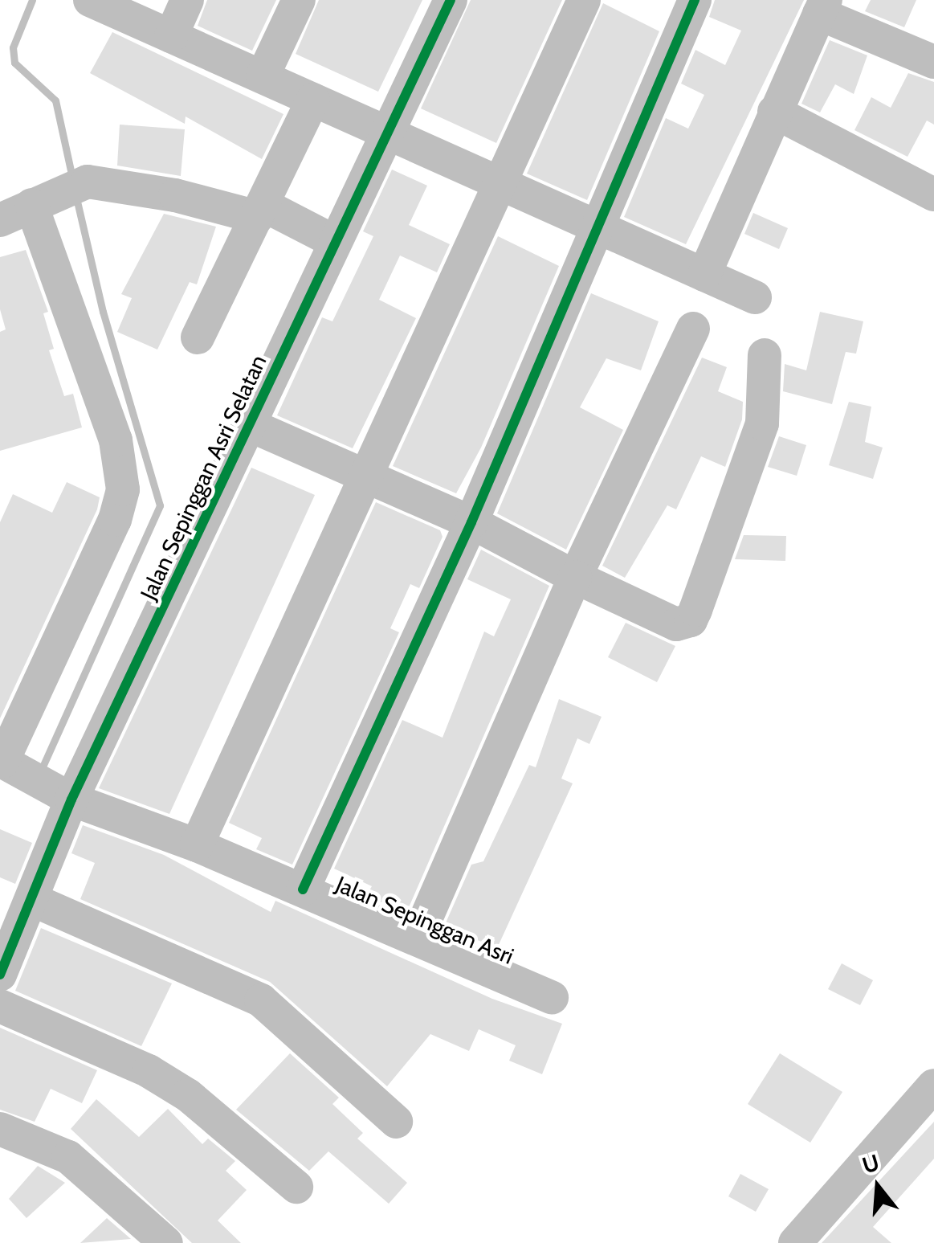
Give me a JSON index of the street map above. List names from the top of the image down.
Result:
{
  "streets": {
    "street": ["Jalan Sepinggan Asri Selatan", "Jalan Sepinggan Asri"]
  },
  "crossings": [
    ["Jalan Sepinggan Asri Selatan", "Jalan Sepinggan Asri"]
  ],
  "north": "top"
}
